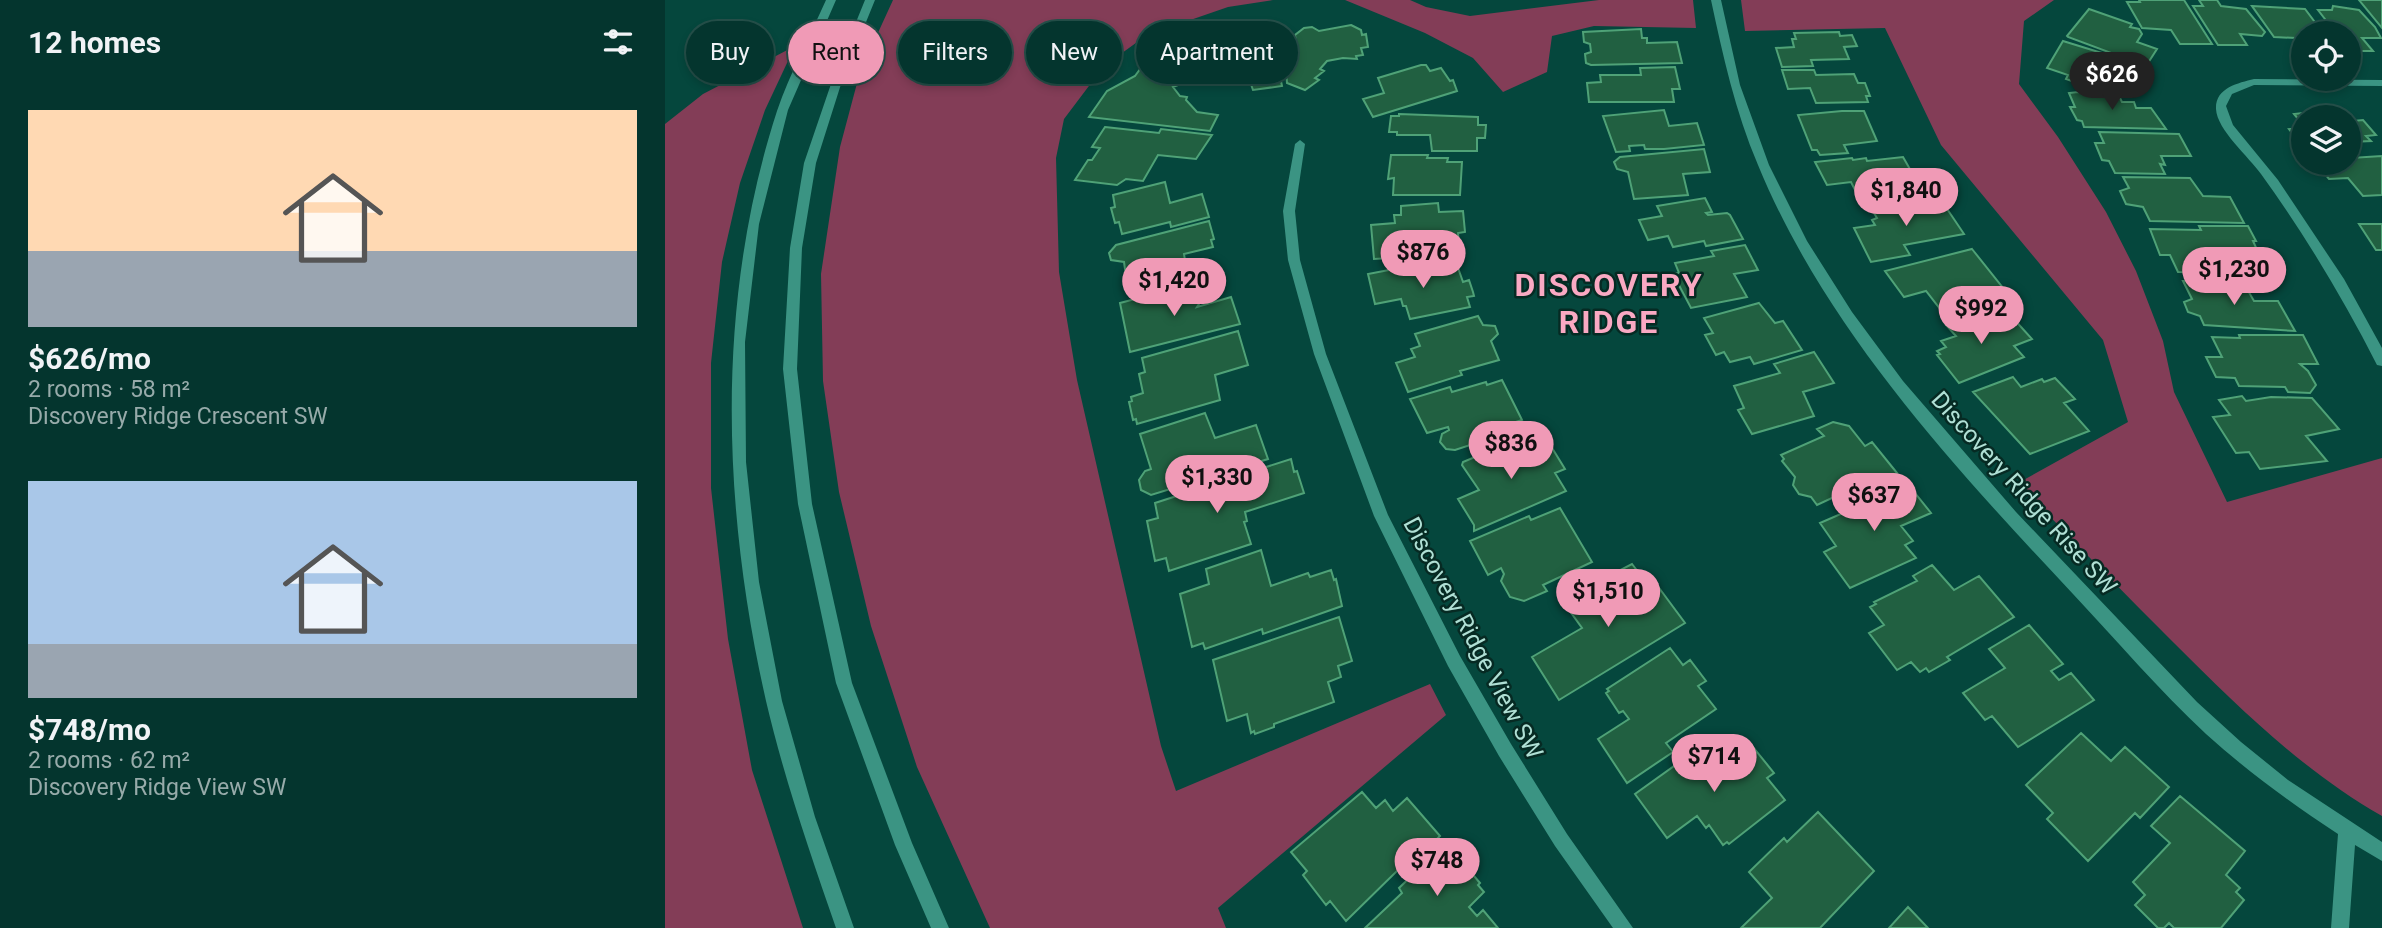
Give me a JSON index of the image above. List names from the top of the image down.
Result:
{
  "streets": {
    "street": ["Discovery Ridge Rise SW", "Discovery Ridge View SW"]
  },
  "districts": ["DISCOVERY RIDGE"],
  "page": {
    "heading": "12 homes",
    "chip": [
      "Buy",
      "Rent",
      "Filters",
      "New",
      "Apartment"
    ],
    "price": [
      "$626",
      "$1,840",
      "$876",
      "$1,230",
      "$1,420",
      "$992",
      "$836",
      "$1,330",
      "$637",
      "$1,510",
      "$714",
      "$748"
    ],
    "list": [
      {
        "name": "$626/mo",
        "note": "2 rooms · 58 m² · Discovery Ridge Crescent SW"
      },
      {
        "name": "$748/mo",
        "note": "2 rooms · 62 m² · Discovery Ridge View SW"
      }
    ]
  }
}
